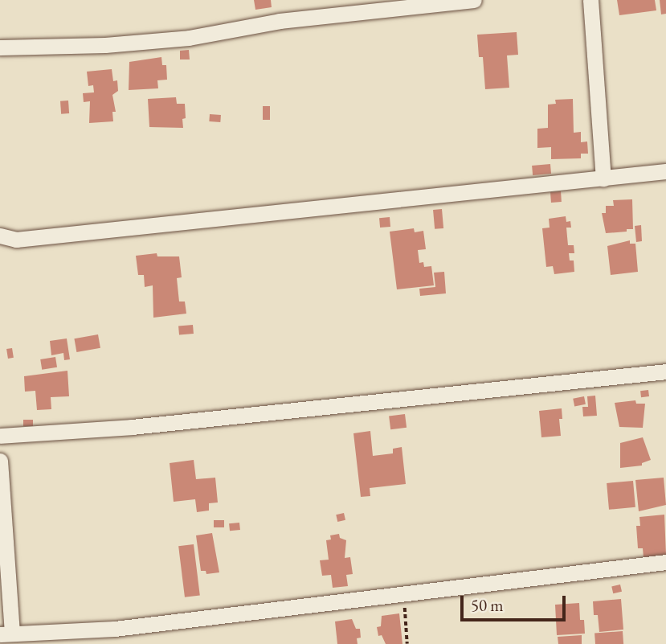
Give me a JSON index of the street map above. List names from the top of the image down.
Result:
{
  "scale_bar": "50 m"
}
